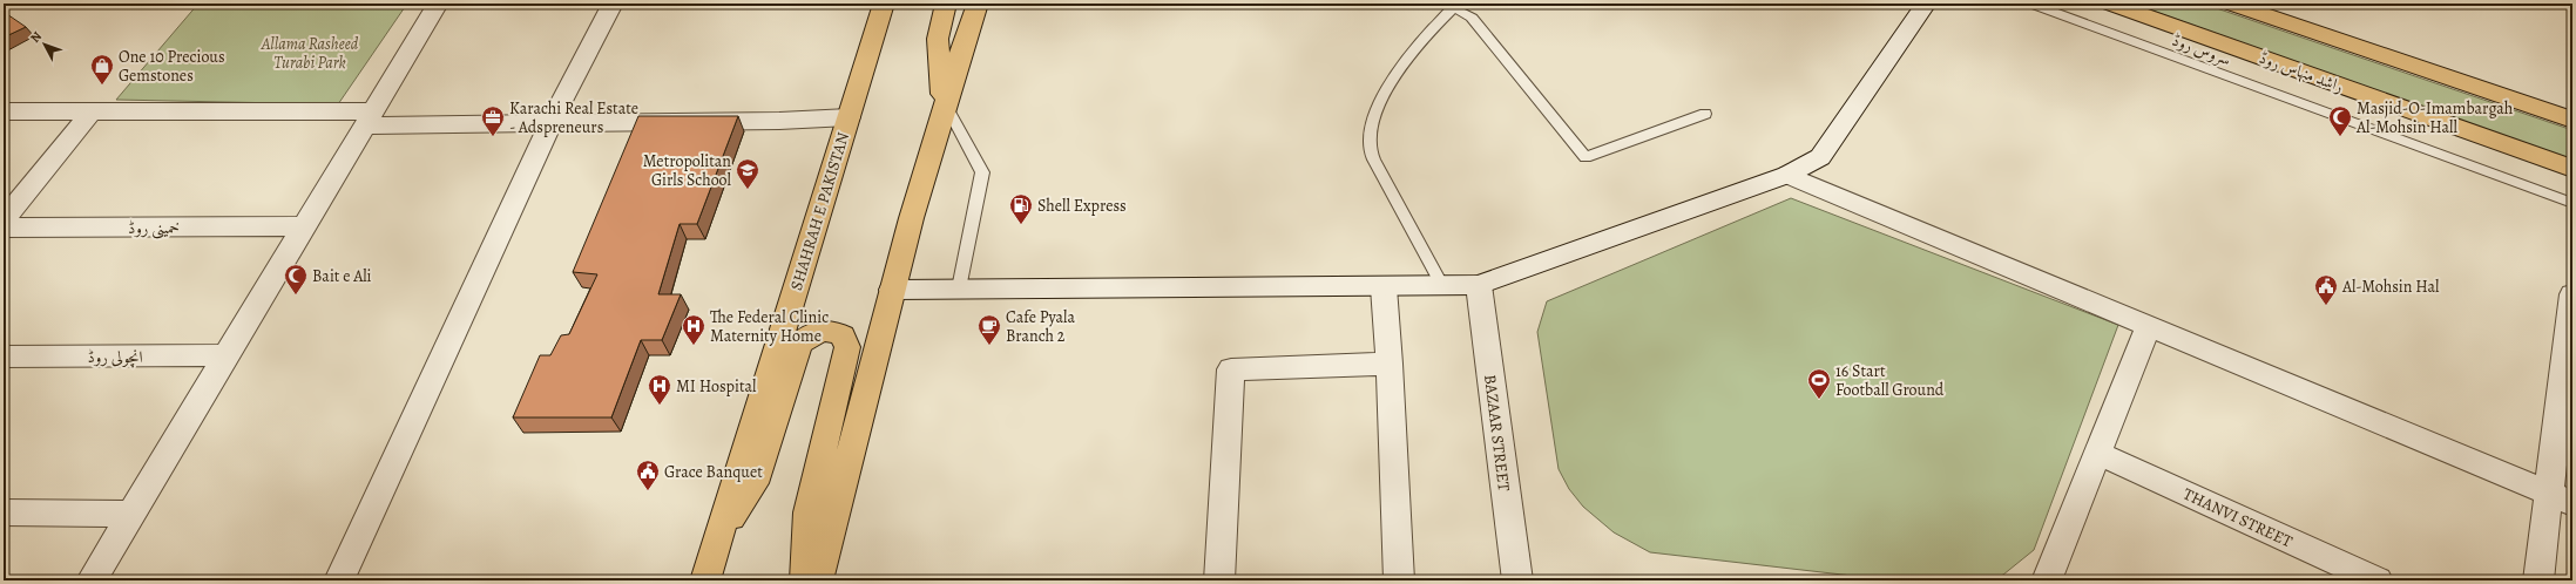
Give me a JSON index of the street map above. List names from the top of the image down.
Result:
{
  "streets": {
    "main road": ["راشد منہاس روڈ", "SHAHRAH E PAKISTAN"],
    "street": [
      "خمینی روڈ",
      "انچولی روڈ",
      "BAZAAR STREET",
      "THANVI STREET"
    ],
    "lane": ["سروس روڈ"]
  },
  "parks": ["Allama Rasheed Turabi Park"],
  "places": {
    "shop": ["One 10 Precious Gemstones"],
    "office": ["Karachi Real Estate - Adspreneurs"],
    "mosque": ["Masjid-O-Imambargah Al-Mohsin Hall", "Bait e Ali"],
    "school or university": ["Metropolitan Girls School"],
    "fuel station": ["Shell Express"],
    "public building": ["Al-Mohsin Hal", "Grace Banquet"],
    "hospital": ["The Federal Clinic Maternity Home", "MI Hospital"],
    "cafe": ["Cafe Pyala Branch 2"],
    "sports": ["16 Start Football Ground"]
  },
  "north": "top left"
}
